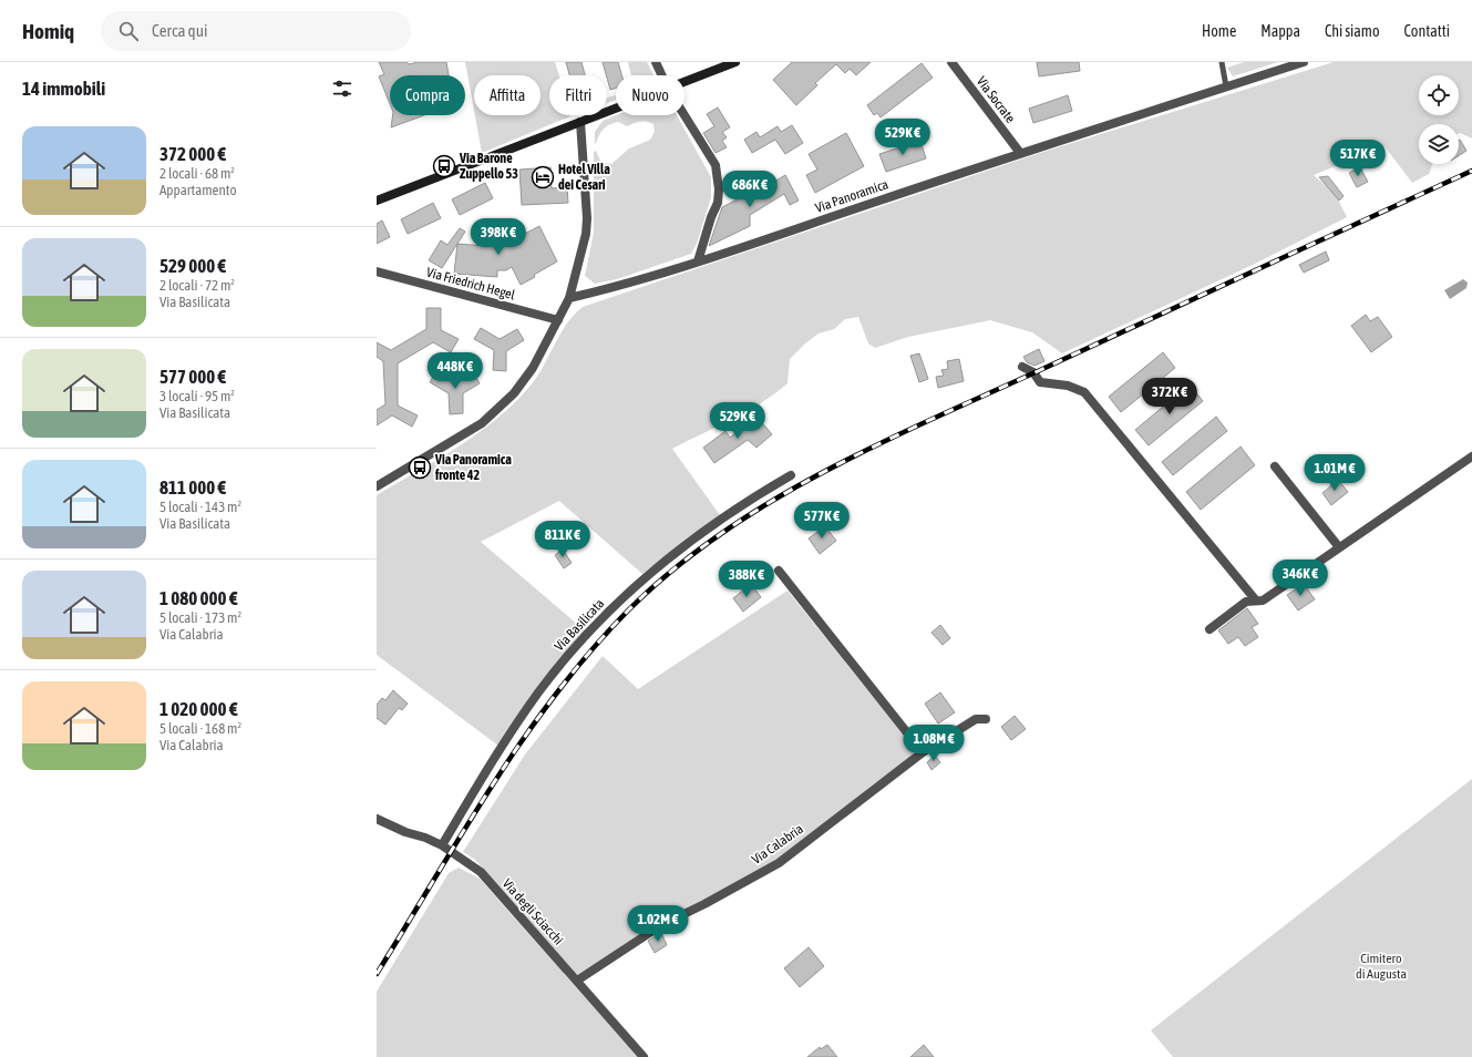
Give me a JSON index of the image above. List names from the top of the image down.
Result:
{
  "streets": {
    "street": [
      "Via Socrate",
      "Via Panoramica",
      "Via Friedrich Hegel",
      "Via Basilicata",
      "Via Calabria",
      "Via degli Sciacchi"
    ]
  },
  "crossings": [
    ["Via Socrate", "Via Panoramica"],
    ["Via Basilicata", "Via degli Sciacchi"],
    ["Via Calabria", "Via degli Sciacchi"]
  ],
  "parks": ["Cimitero di Augusta"],
  "places": {
    "bus stop": ["Via Barone Zuppello 53", "Via Panoramica fronte 42"],
    "hotel": ["Hotel Villa dei Cesari"]
  },
  "page": {
    "header": "Homiq",
    "search": "Cerca qui",
    "nav": [
      "Home",
      "Mappa",
      "Chi siamo",
      "Contatti"
    ],
    "heading": "14 immobili",
    "chip": [
      "Compra",
      "Affitta",
      "Filtri",
      "Nuovo"
    ],
    "list": [
      {
        "name": "372 000 €",
        "note": "2 locali · 68 m² · Appartamento"
      },
      {
        "name": "529 000 €",
        "note": "2 locali · 72 m² · Via Basilicata"
      },
      {
        "name": "577 000 €",
        "note": "3 locali · 95 m² · Via Basilicata"
      },
      {
        "name": "811 000 €",
        "note": "5 locali · 143 m² · Via Basilicata"
      },
      {
        "name": "1 080 000 €",
        "note": "5 locali · 173 m² · Via Calabria"
      },
      {
        "name": "1 020 000 €",
        "note": "5 locali · 168 m² · Via Calabria"
      }
    ],
    "price": [
      "529K €",
      "517K €",
      "686K €",
      "398K €",
      "448K €",
      "372K €",
      "529K €",
      "1.01M €",
      "577K €",
      "811K €",
      "346K €",
      "388K €",
      "1.08M €",
      "1.02M €"
    ]
  }
}
